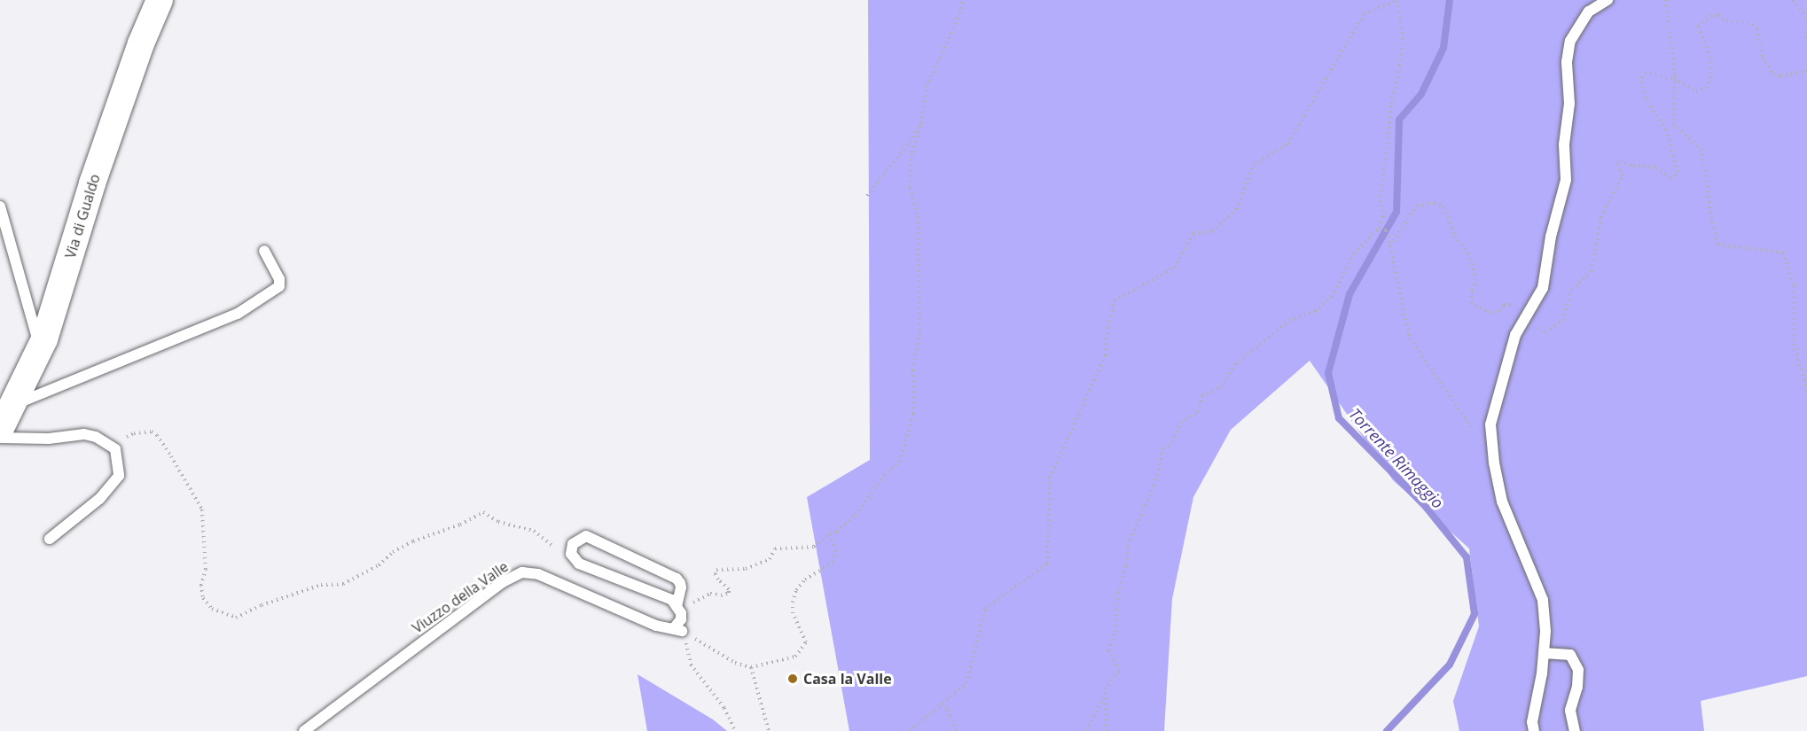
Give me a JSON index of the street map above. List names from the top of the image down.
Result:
{
  "streets": {
    "street": ["Via di Gualdo"],
    "lane": ["Viuzzo della Valle"]
  },
  "water": ["Torrente Rimaggio"],
  "places": ["Casa la Valle"]
}
